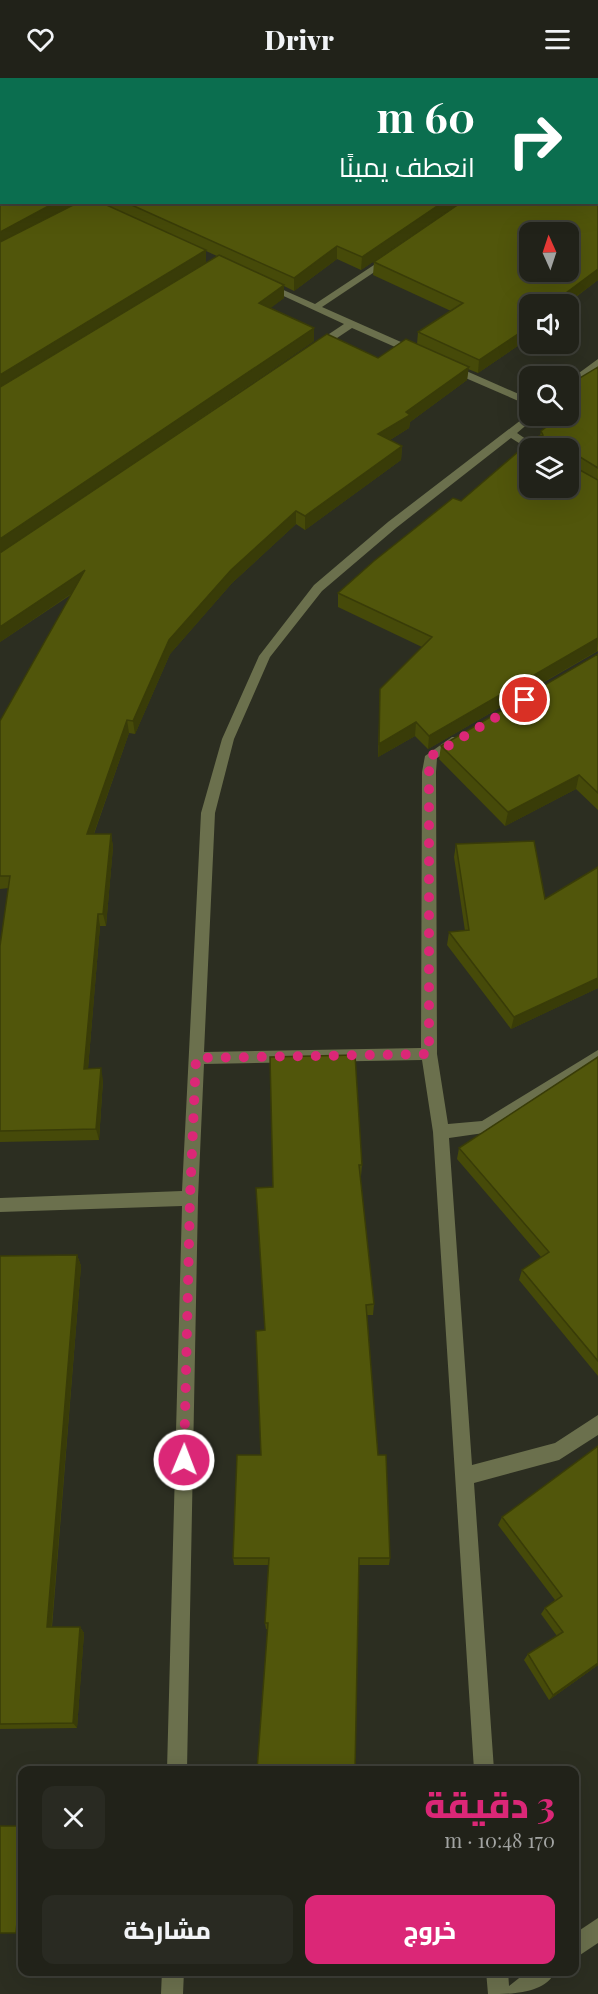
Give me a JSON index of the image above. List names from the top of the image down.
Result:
{
  "north": "top",
  "page": {
    "header": "Drivr",
    "turn": ["60 m", "انعطف يمينًا"],
    "heading": ["3 دقيقة", "170 m · 10:48"],
    "buttons": ["خروج", "مشاركة"]
  }
}
